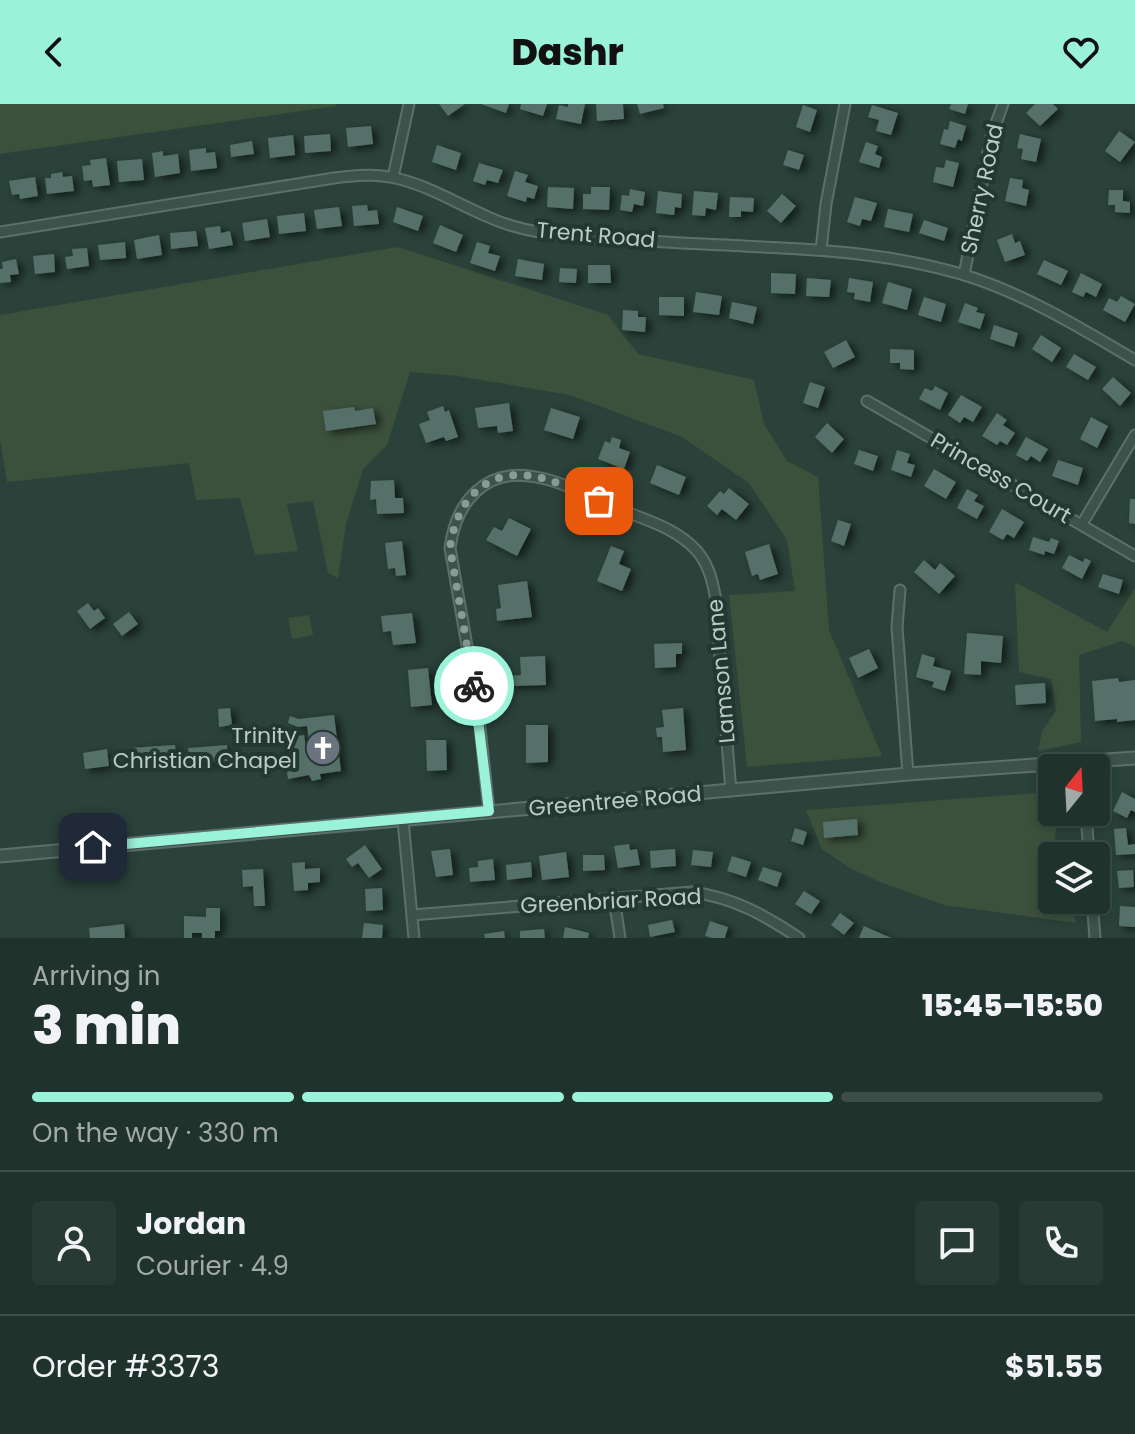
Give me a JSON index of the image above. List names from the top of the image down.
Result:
{
  "streets": {
    "street": [
      "Sherry Road",
      "Trent Road",
      "Princess Court",
      "Lamson Lane",
      "Greentree Road",
      "Greenbriar Road"
    ]
  },
  "crossings": [
    ["Sherry Road", "Trent Road"],
    ["Lamson Lane", "Greentree Road"]
  ],
  "places": {
    "church": ["Trinity Christian Chapel"]
  },
  "north": "top",
  "page": {
    "header": "Dashr",
    "heading": ["3 min", "Arriving in", "15:45–15:50"],
    "panel": [
      "Jordan",
      "Courier · 4.9",
      "Order #3373",
      "$51.55"
    ],
    "bar": "On the way · 330 m"
  }
}
